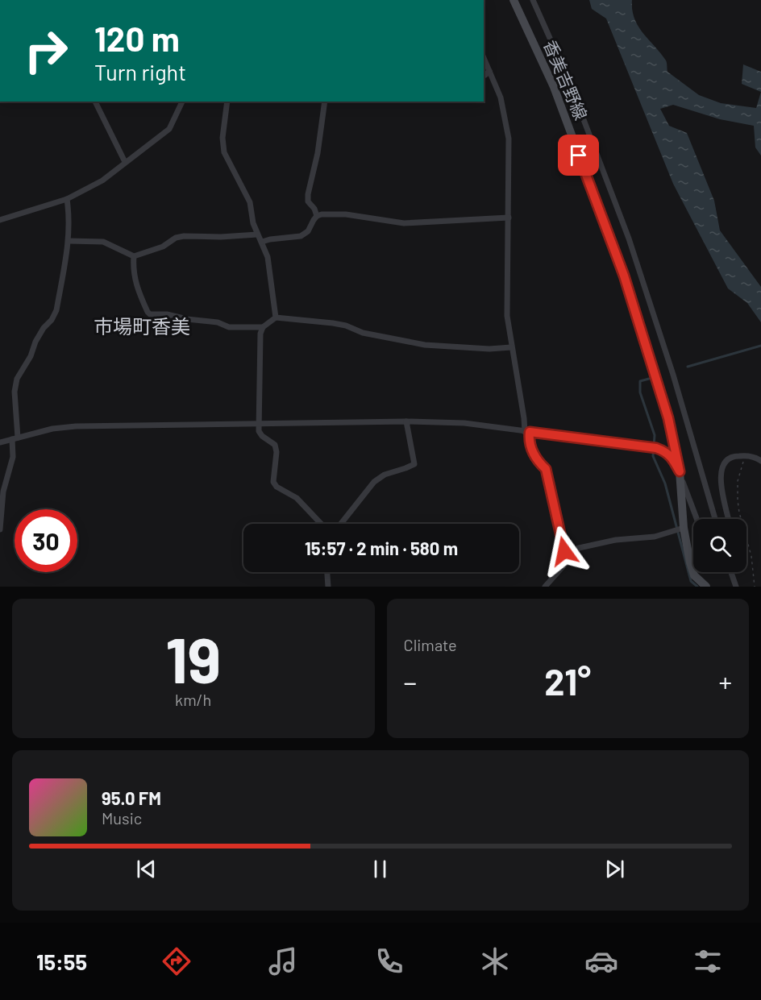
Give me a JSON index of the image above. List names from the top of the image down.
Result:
{
  "streets": {
    "main road": ["香美吉野線"]
  },
  "districts": ["市場町香美"],
  "page": {
    "turn": ["120 m", "Turn right"],
    "limit": "30",
    "trip": "15:57 · 2 min · 580 m",
    "tile": [
      ["19", "km/h"],
      "Climate"
    ],
    "heat": ["−", "21°", "+"],
    "song": ["95.0 FM", "Music"],
    "tabs": "15:55"
  }
}
